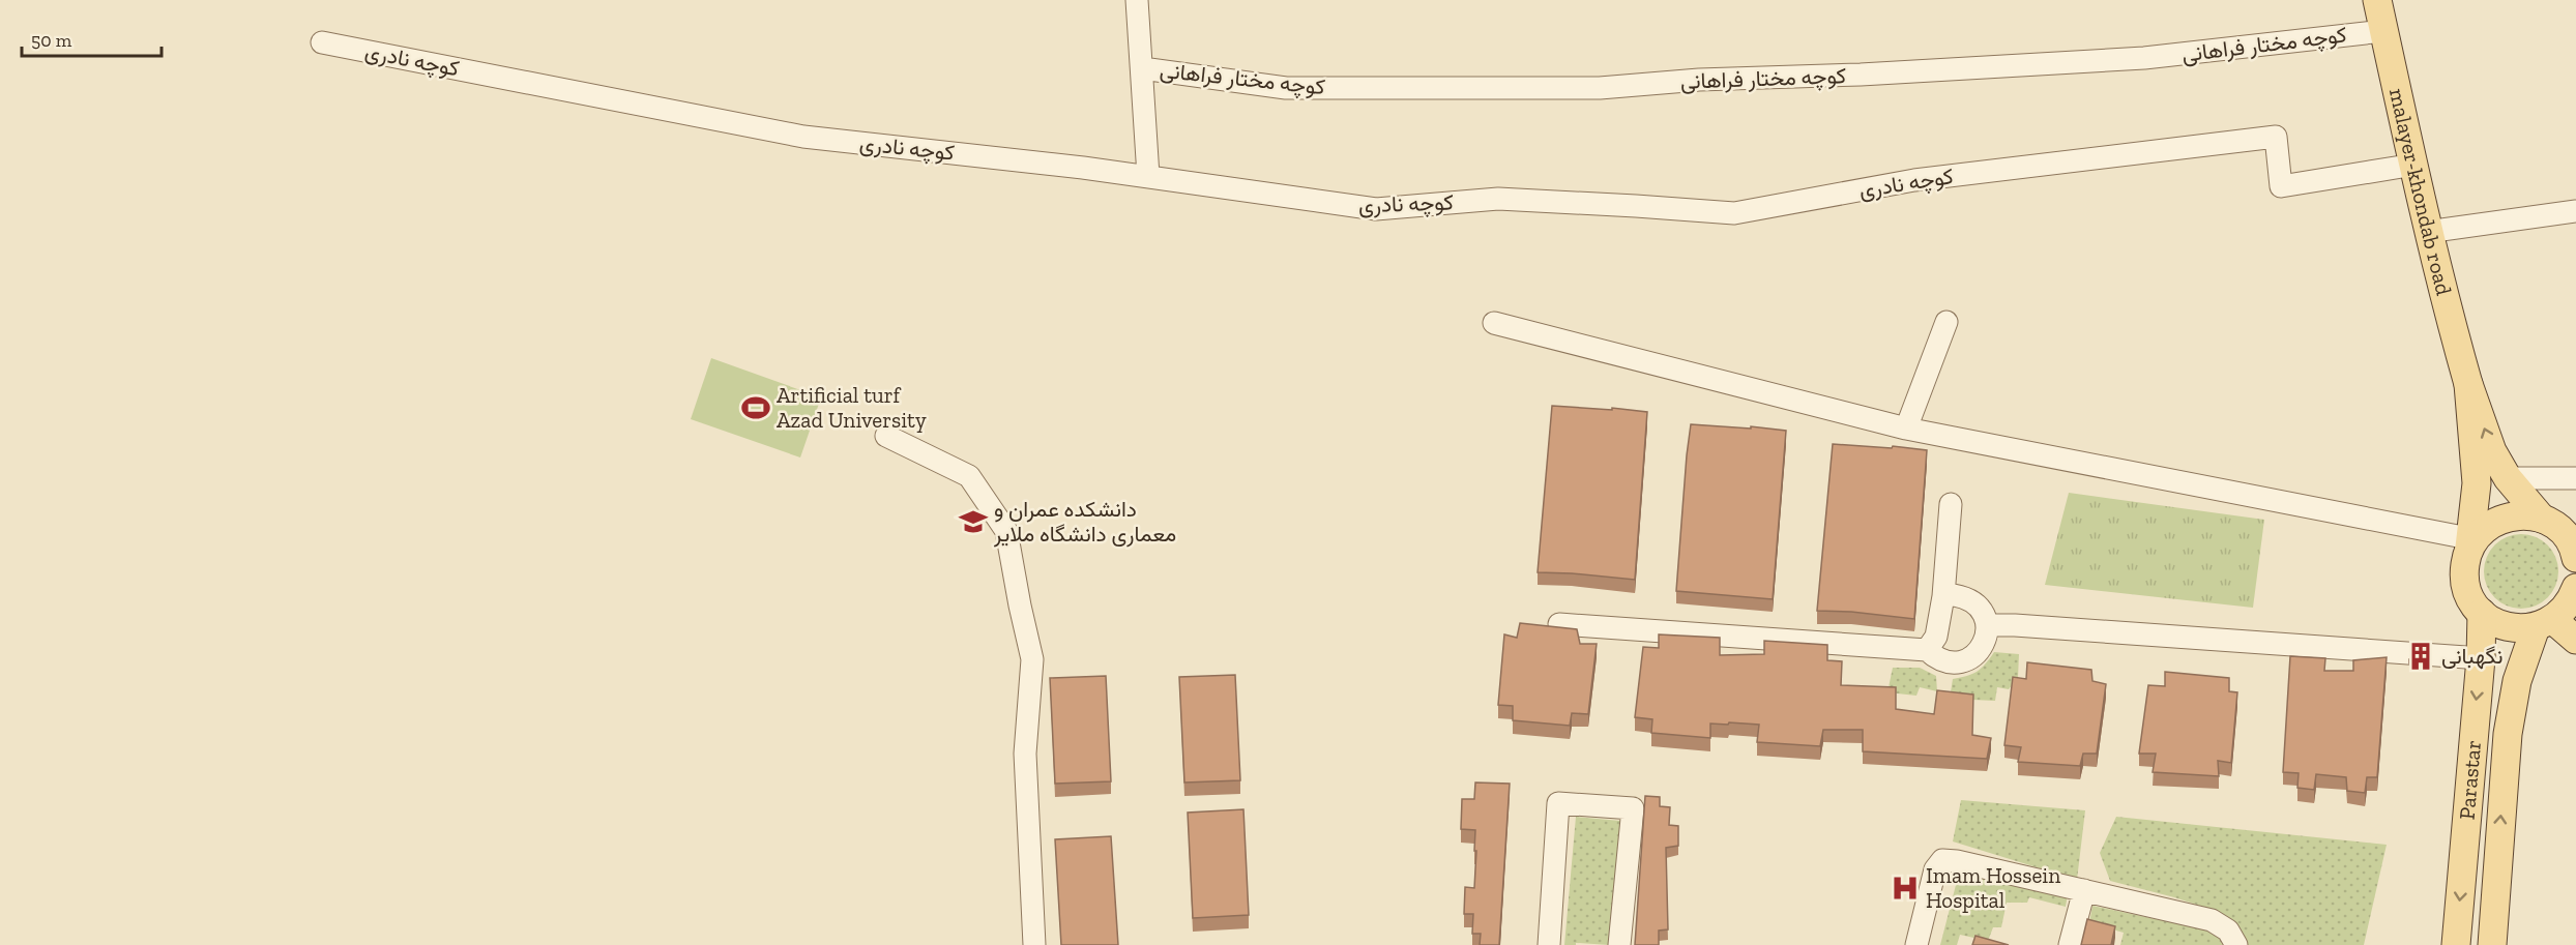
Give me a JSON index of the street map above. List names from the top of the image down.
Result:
{
  "streets": {
    "main road": ["malayer-khondab road", "Parastar"],
    "street": ["کوچه مختار فراهانی", "کوچه نادری"]
  },
  "crossings": [
    ["کوچه مختار فراهانی", "malayer-khondab road"],
    ["کوچه نادری", "malayer-khondab road"]
  ],
  "places": {
    "sports": ["Artificial turf Azad University"],
    "school or university": ["دانشکده عمران و معماری دانشگاه ملایر"],
    "building": ["نگهبانی"],
    "hospital": ["Imam Hossein Hospital"]
  },
  "scale_bar": "50 m"
}
